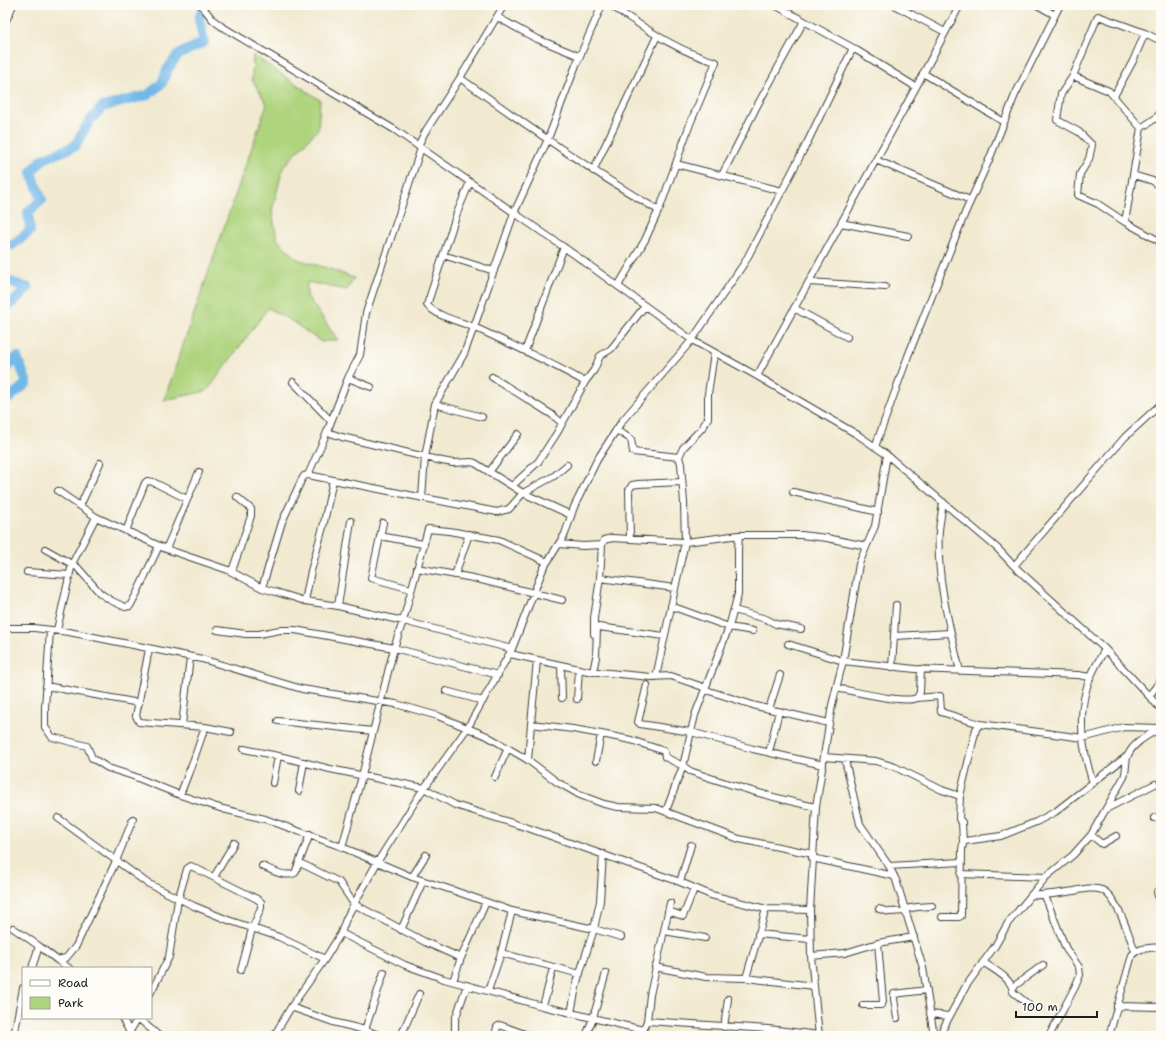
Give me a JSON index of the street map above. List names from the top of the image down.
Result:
{
  "legend": ["Road", "Park"],
  "scale_bar": "100 m"
}
